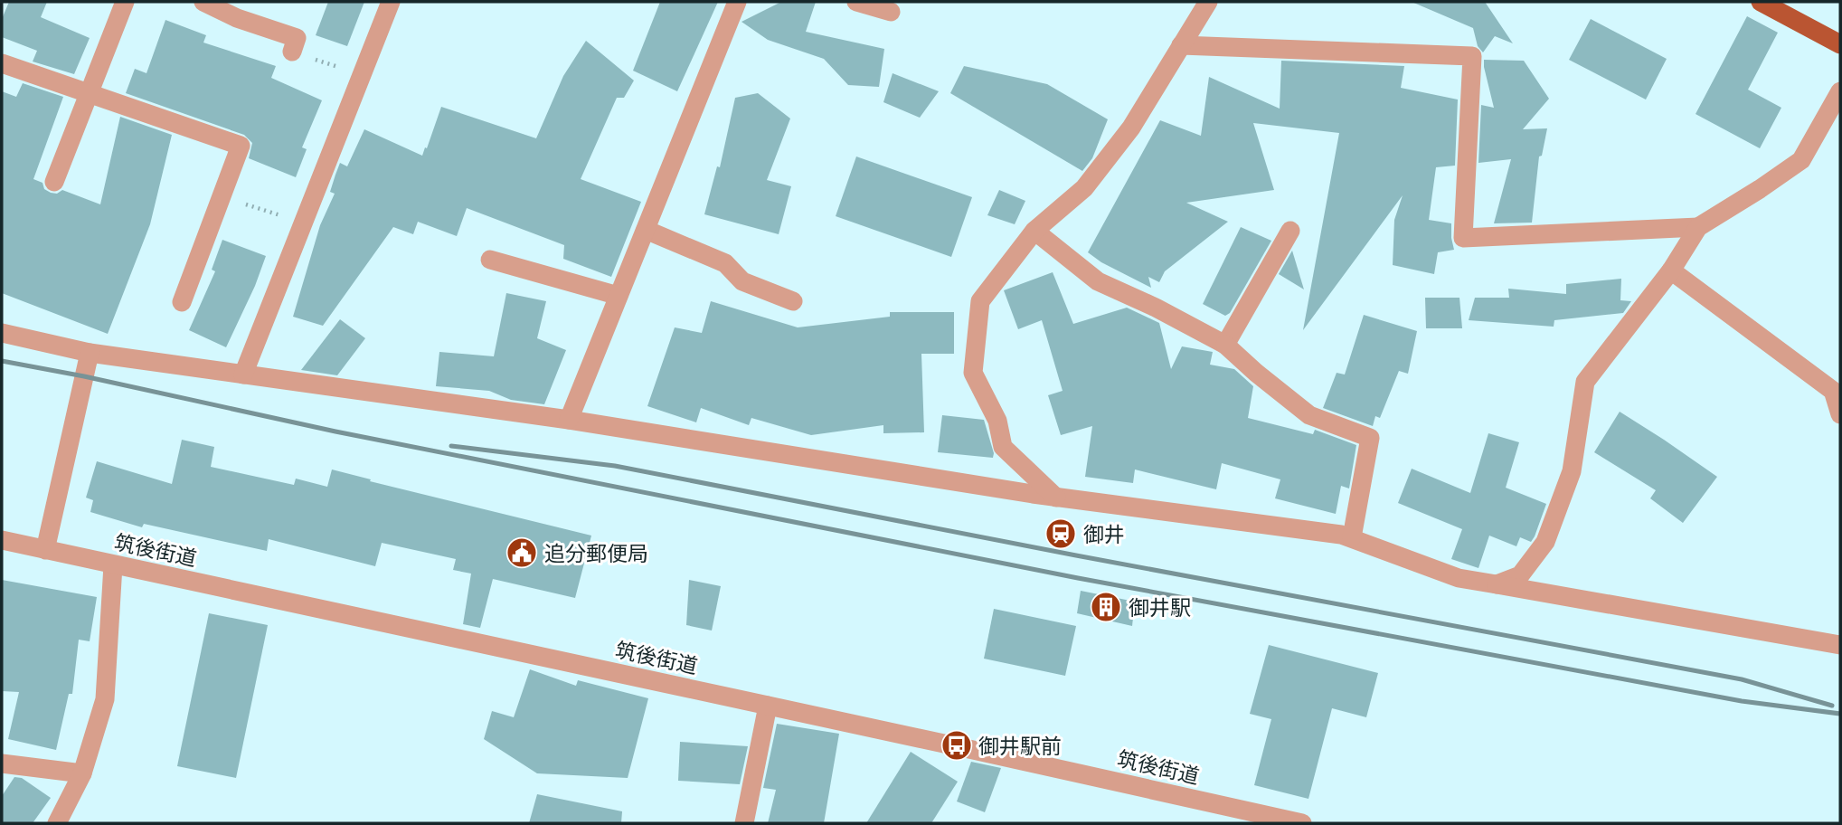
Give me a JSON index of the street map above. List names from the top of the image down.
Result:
{
  "streets": {
    "street": ["筑後街道"]
  },
  "places": {
    "station": ["御井"],
    "public building": ["追分郵便局"],
    "building": ["御井駅"],
    "bus stop": ["御井駅前"]
  }
}
